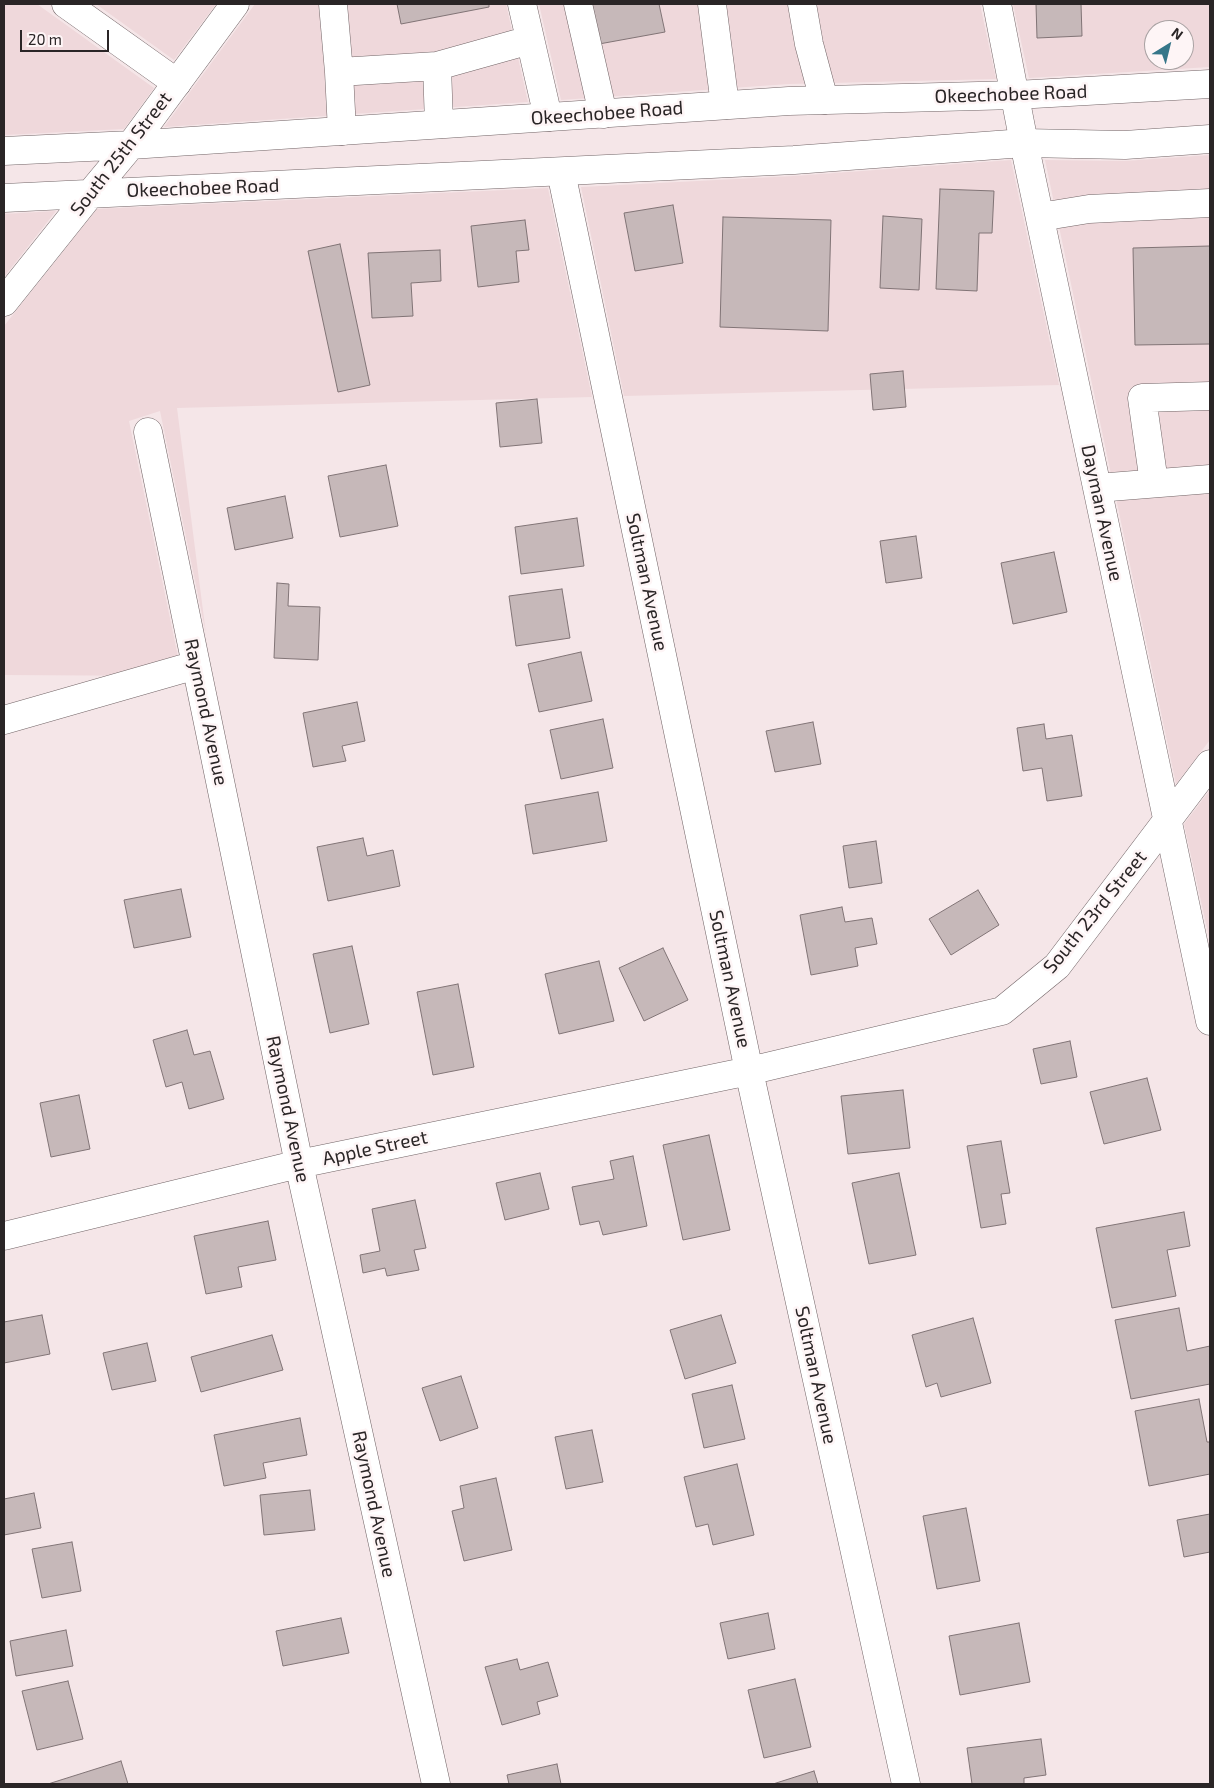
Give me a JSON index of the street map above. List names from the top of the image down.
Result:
{
  "streets": {
    "street": [
      "Okeechobee Road",
      "South 25th Street",
      "Dayman Avenue",
      "Soltman Avenue",
      "Raymond Avenue",
      "South 23rd Street",
      "Apple Street"
    ]
  },
  "crossings": [
    ["Okeechobee Road", "South 25th Street"],
    ["Okeechobee Road", "Dayman Avenue"],
    ["Okeechobee Road", "Soltman Avenue"],
    ["Dayman Avenue", "South 23rd Street"],
    ["Soltman Avenue", "South 23rd Street"],
    ["Soltman Avenue", "Apple Street"],
    ["Raymond Avenue", "Apple Street"],
    ["South 23rd Street", "Apple Street"]
  ],
  "scale_bar": "20 m",
  "north": "top right"
}
